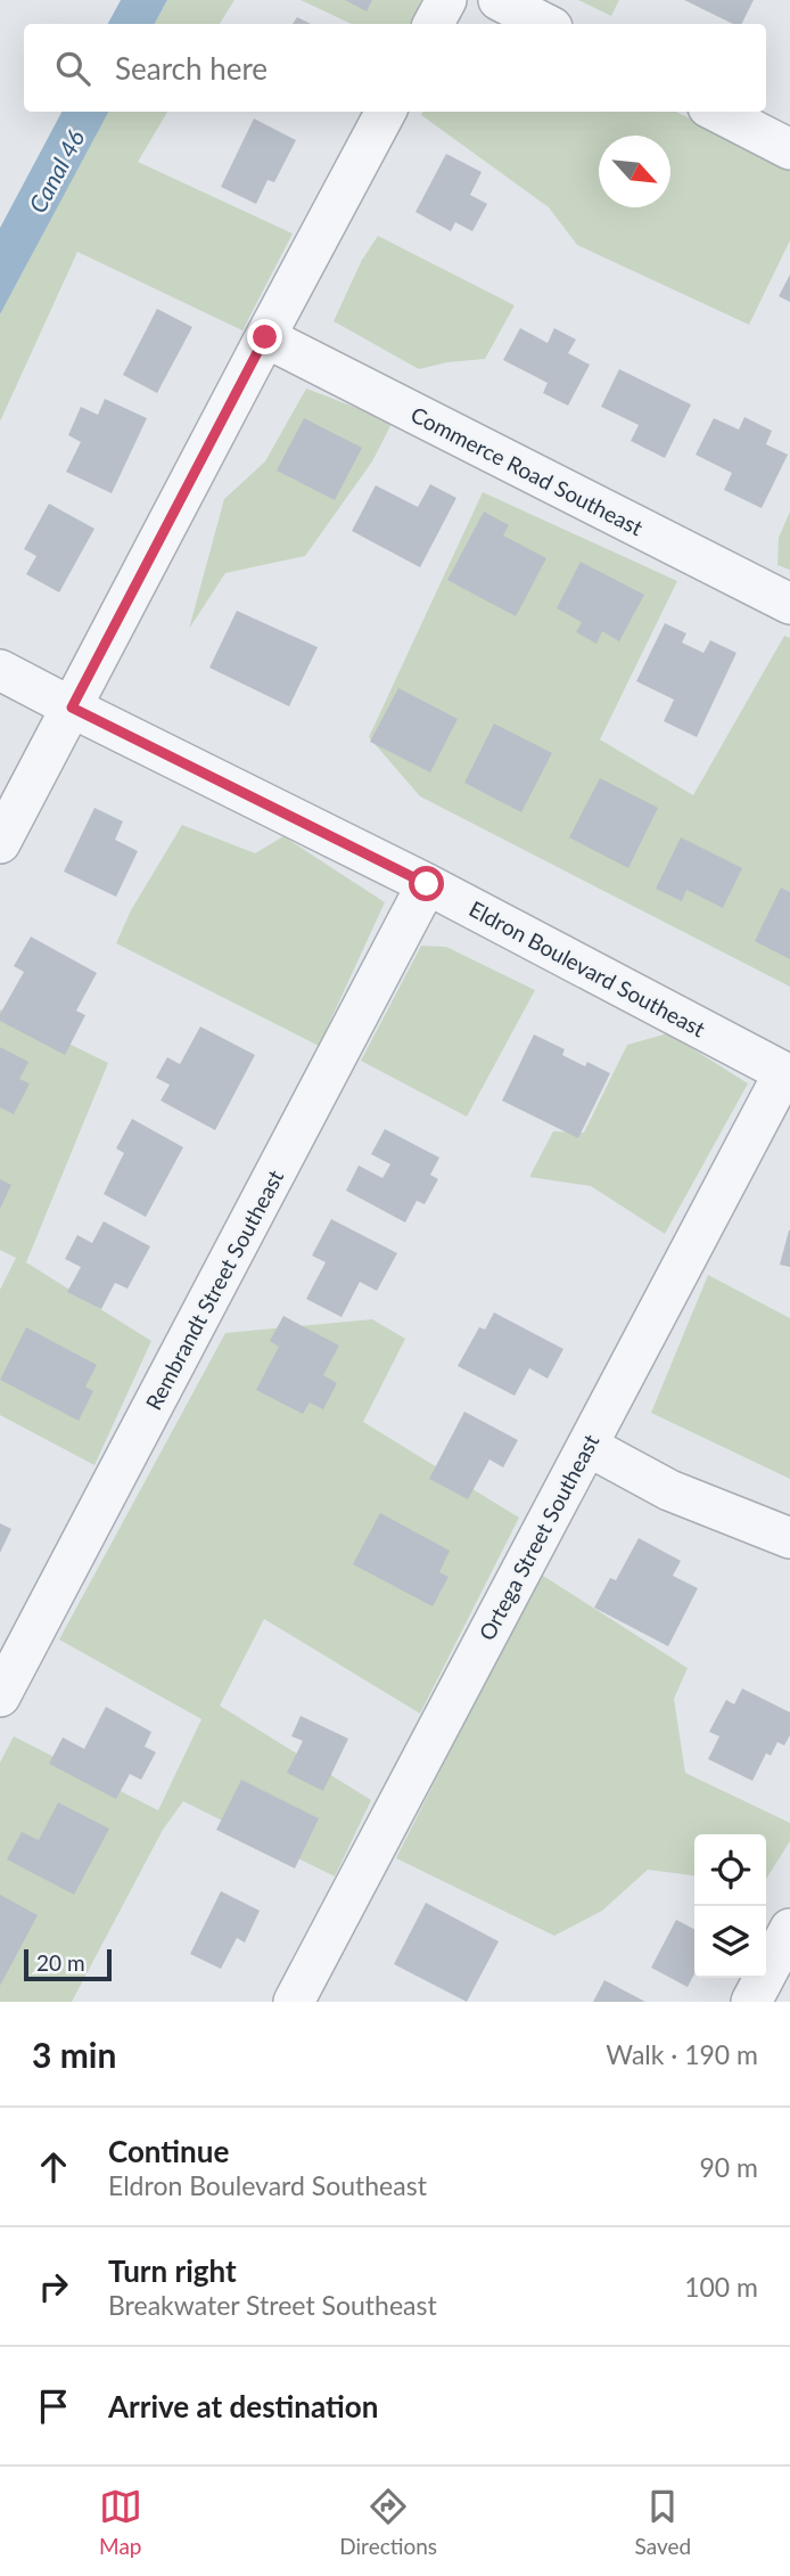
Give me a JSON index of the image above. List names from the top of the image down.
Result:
{
  "streets": {
    "street": [
      "Commerce Road Southeast",
      "Eldron Boulevard Southeast",
      "Rembrandt Street Southeast",
      "Ortega Street Southeast"
    ]
  },
  "crossings": [
    ["Eldron Boulevard Southeast", "Rembrandt Street Southeast"],
    ["Eldron Boulevard Southeast", "Ortega Street Southeast"]
  ],
  "water": ["Canal 46"],
  "scale_bar": "20 m",
  "north": "bottom right",
  "page": {
    "search": "Search here",
    "scale": "20 m",
    "heading": ["3 min", "Walk · 190 m"],
    "list": [
      ["Continue", "Eldron Boulevard Southeast", "90 m"],
      ["Turn right", "Breakwater Street Southeast", "100 m"],
      "Arrive at destination"
    ],
    "nav": ["Map", "Directions", "Saved"]
  }
}
